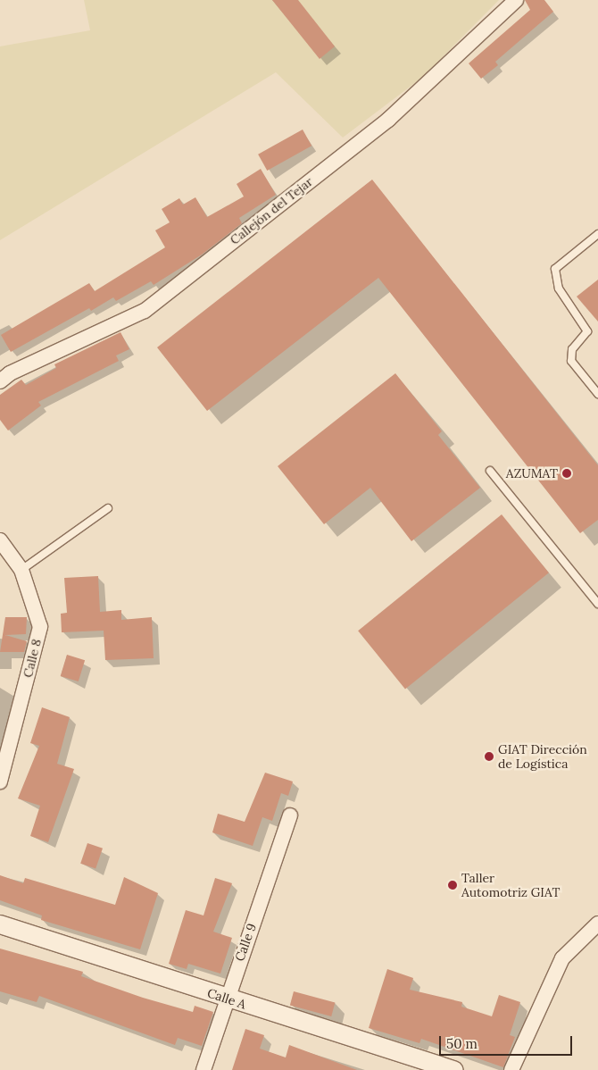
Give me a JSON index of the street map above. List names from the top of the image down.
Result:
{
  "streets": {
    "street": [
      "Callejón del Tejar",
      "Calle 8",
      "Calle 9",
      "Calle A"
    ]
  },
  "crossings": [
    ["Calle 9", "Calle A"]
  ],
  "places": ["AZUMAT", "GIAT Dirección de Logística", "Taller Automotriz GIAT"],
  "scale_bar": "50 m"
}
